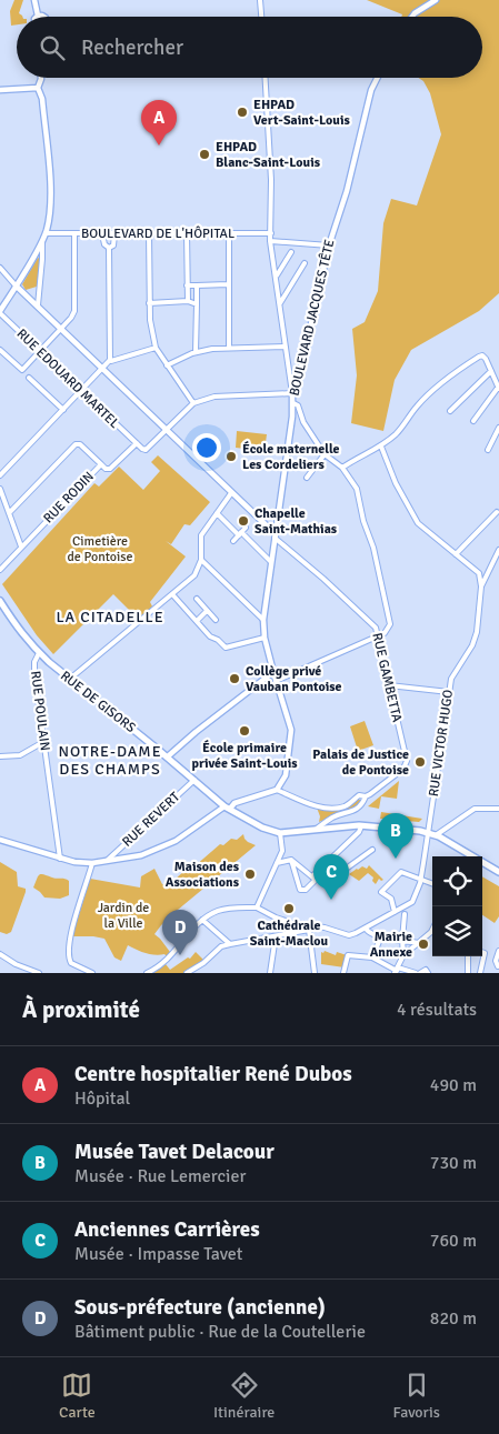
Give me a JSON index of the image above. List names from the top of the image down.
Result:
{
  "streets": {
    "main road": ["RUE DE GISORS"],
    "street": [
      "BOULEVARD DE L'HÔPITAL",
      "BOULEVARD JACQUES TÊTE",
      "RUE EDOUARD MARTEL",
      "RUE RODIN",
      "RUE GAMBETTA",
      "RUE POULAIN",
      "RUE VICTOR HUGO",
      "RUE REVERT"
    ]
  },
  "crossings": [
    ["BOULEVARD JACQUES TÊTE", "RUE GAMBETTA"],
    ["RUE EDOUARD MARTEL", "RUE RODIN"],
    ["RUE DE GISORS", "RUE POULAIN"],
    ["RUE DE GISORS", "RUE REVERT"]
  ],
  "districts": ["LA CITADELLE", "NOTRE-DAME DES CHAMPS"],
  "parks": ["Cimetière de Pontoise", "Jardin de la Ville"],
  "places": [
    "EHPAD Vert-Saint-Louis",
    "EHPAD Blanc-Saint-Louis",
    "École maternelle Les Cordeliers",
    "Chapelle Saint-Mathias",
    "Collège privé Vauban Pontoise",
    "École primaire privée Saint-Louis",
    "Palais de Justice de Pontoise",
    "Maison des Associations",
    "Cathédrale Saint-Maclou",
    "Mairie Annexe"
  ],
  "page": {
    "search": "Rechercher",
    "pins": [
      "A",
      "B",
      "C",
      "D"
    ],
    "heading": ["À proximité", "4 résultats"],
    "list": [
      {
        "mark": "A",
        "name": "Centre hospitalier René Dubos",
        "note": "Hôpital",
        "value": "490 m"
      },
      {
        "mark": "B",
        "name": "Musée Tavet Delacour",
        "note": "Musée · Rue Lemercier",
        "value": "730 m"
      },
      {
        "mark": "C",
        "name": "Anciennes Carrières",
        "note": "Musée · Impasse Tavet",
        "value": "760 m"
      },
      {
        "mark": "D",
        "name": "Sous-préfecture (ancienne)",
        "note": "Bâtiment public · Rue de la Coutellerie",
        "value": "820 m"
      }
    ],
    "nav": ["Carte", "Itinéraire", "Favoris"]
  }
}
